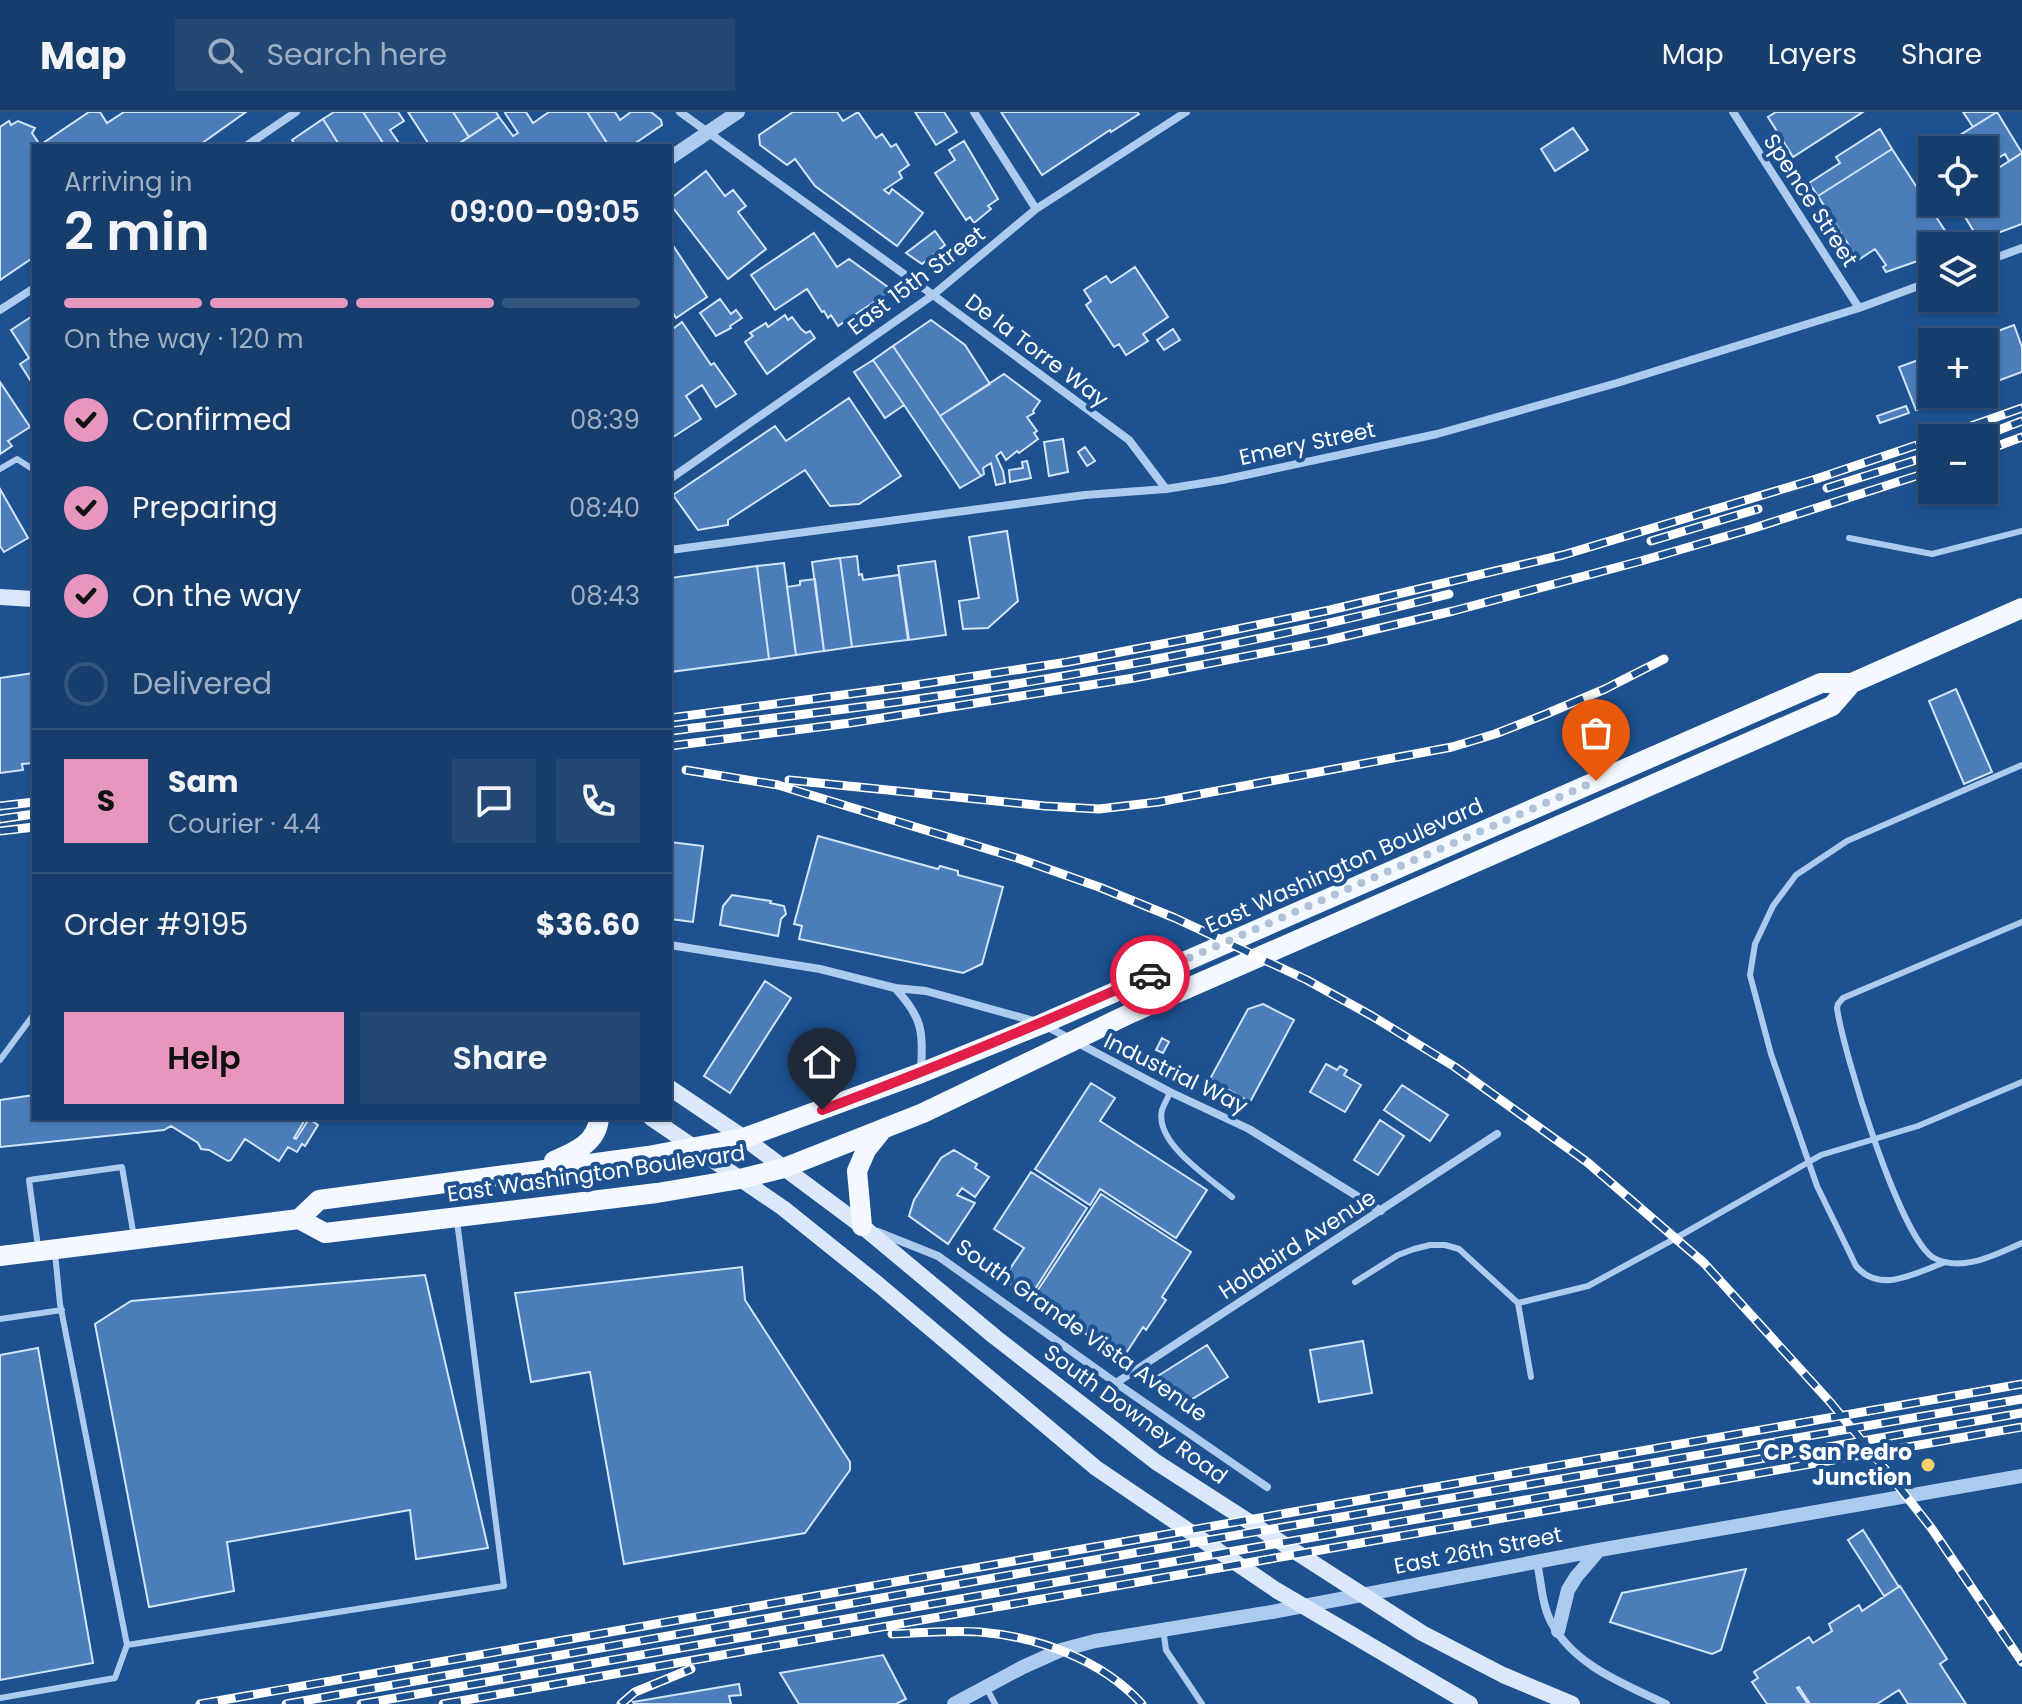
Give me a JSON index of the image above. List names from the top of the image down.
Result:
{
  "streets": {
    "main road": ["East Washington Boulevard", "South Downey Road"],
    "street": [
      "Spence Street",
      "East 15th Street",
      "De la Torre Way",
      "Emery Street",
      "Industrial Way",
      "Holabird Avenue",
      "South Grande Vista Avenue",
      "East 26th Street"
    ]
  },
  "crossings": [
    ["Spence Street", "Emery Street"],
    ["East 15th Street", "De la Torre Way"],
    ["De la Torre Way", "Emery Street"],
    ["East Washington Boulevard", "Industrial Way"],
    ["East Washington Boulevard", "South Downey Road"],
    ["Industrial Way", "Holabird Avenue"],
    ["Holabird Avenue", "South Grande Vista Avenue"],
    ["South Grande Vista Avenue", "South Downey Road"]
  ],
  "places": ["CP San Pedro Junction"],
  "page": {
    "header": "Map",
    "search": "Search here",
    "nav": ["Map", "Layers", "Share"],
    "map_buttons": ["+", "−"],
    "heading": ["2 min", "Arriving in", "09:00–09:05"],
    "panel": [
      "Sam",
      "Courier · 4.4",
      "Order #9195",
      "$36.60"
    ],
    "bar": "On the way · 120 m",
    "list": [
      ["Confirmed", "08:39"],
      ["Preparing", "08:40"],
      ["On the way", "08:43"],
      "Delivered"
    ],
    "round": "S",
    "buttons": ["Help", "Share"]
  }
}
